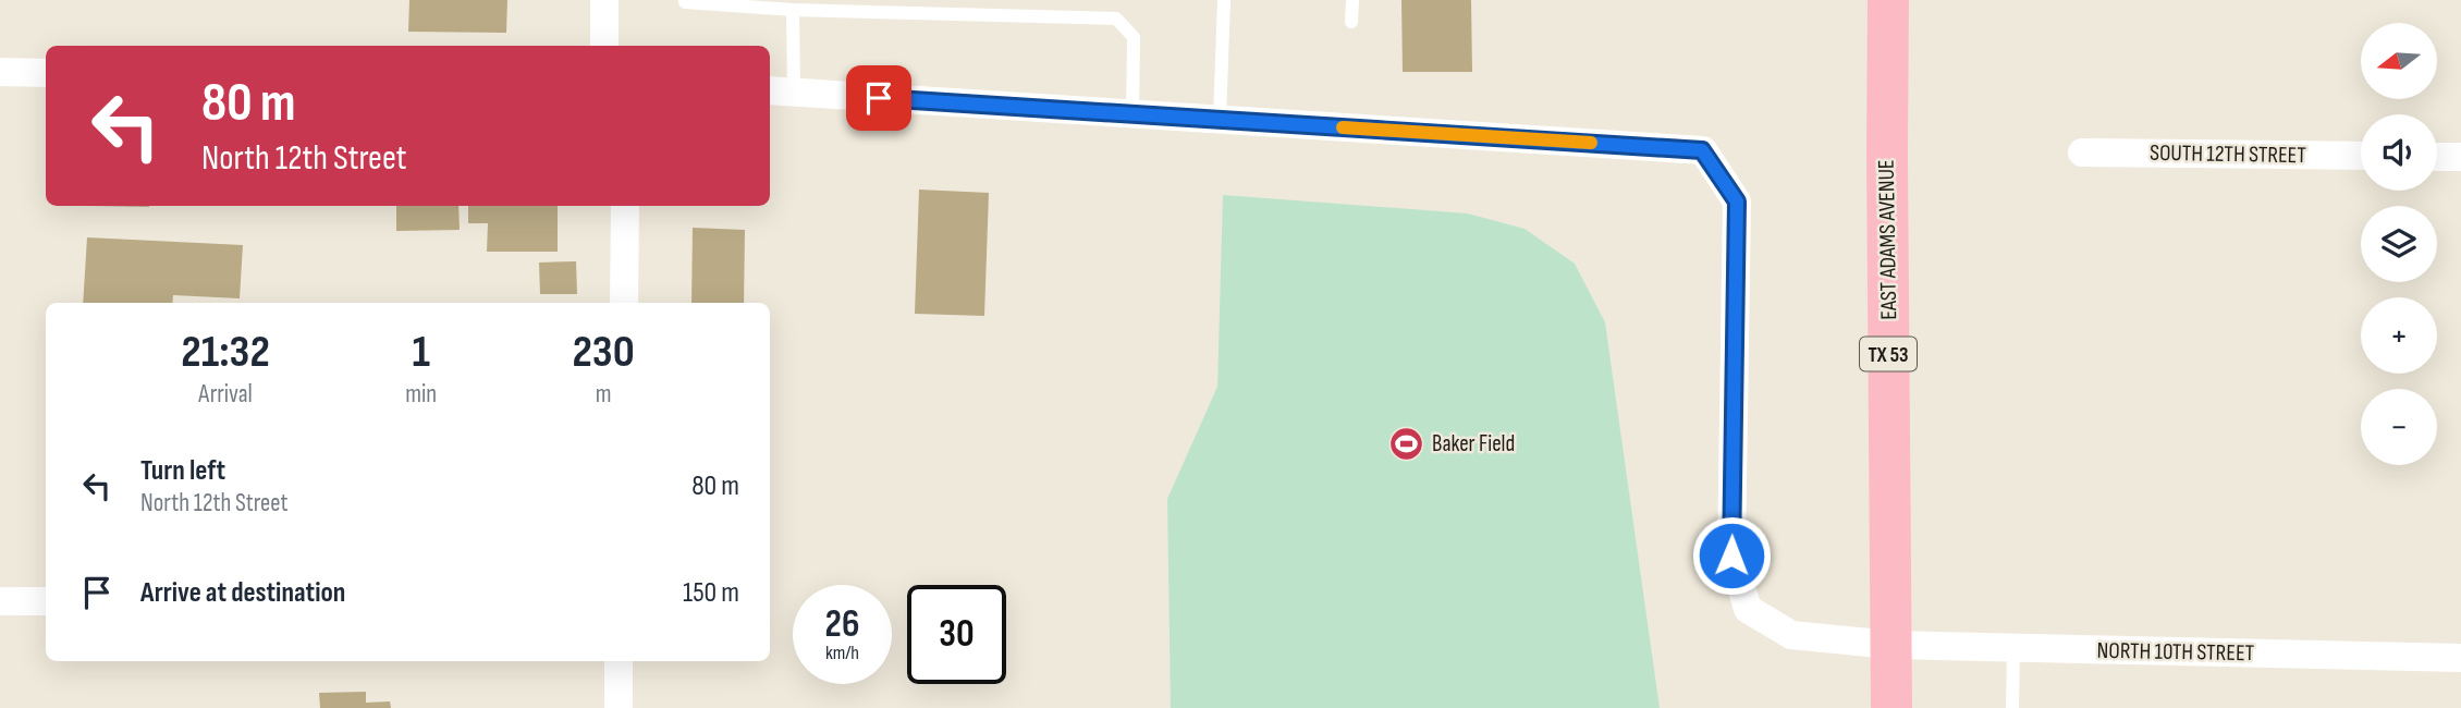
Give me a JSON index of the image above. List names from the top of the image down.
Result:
{
  "streets": {
    "main road": ["EAST ADAMS AVENUE", "TX 53"],
    "street": ["SOUTH 12TH STREET", "NORTH 10TH STREET"]
  },
  "crossings": [
    ["EAST ADAMS AVENUE", "NORTH 10TH STREET"]
  ],
  "places": {
    "sports": ["Baker Field"]
  },
  "north": "left",
  "page": {
    "map_buttons": ["+", "−"],
    "turn": ["80 m", "North 12th Street"],
    "eta": [
      "21:32",
      "Arrival",
      "1",
      "min",
      "230",
      "m"
    ],
    "list": [
      {
        "name": "Turn left",
        "note": "North 12th Street",
        "value": "80 m"
      },
      {
        "name": "Arrive at destination",
        "value": "150 m"
      }
    ],
    "speed": "26 km/h",
    "limit": "30"
  }
}
